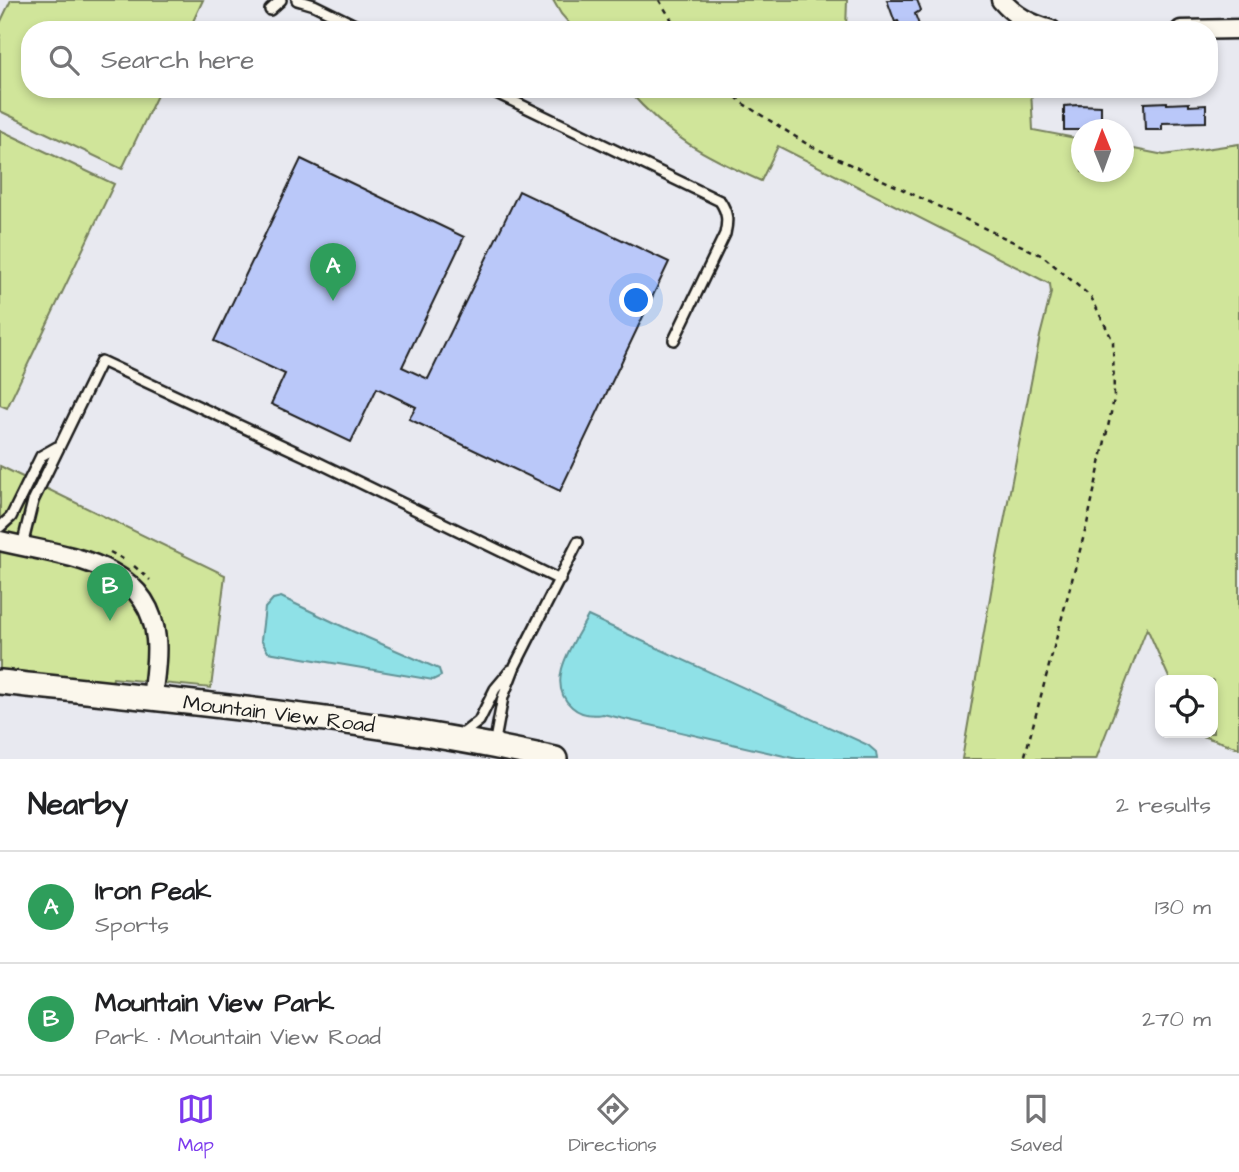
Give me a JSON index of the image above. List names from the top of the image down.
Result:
{
  "streets": {
    "street": ["Mountain View Road"]
  },
  "north": "top",
  "page": {
    "search": "Search here",
    "pins": ["A", "B"],
    "heading": ["Nearby", "2 results"],
    "list": [
      {
        "mark": "A",
        "name": "Iron Peak",
        "note": "Sports",
        "value": "130 m"
      },
      {
        "mark": "B",
        "name": "Mountain View Park",
        "note": "Park · Mountain View Road",
        "value": "270 m"
      }
    ],
    "nav": ["Map", "Directions", "Saved"]
  }
}
